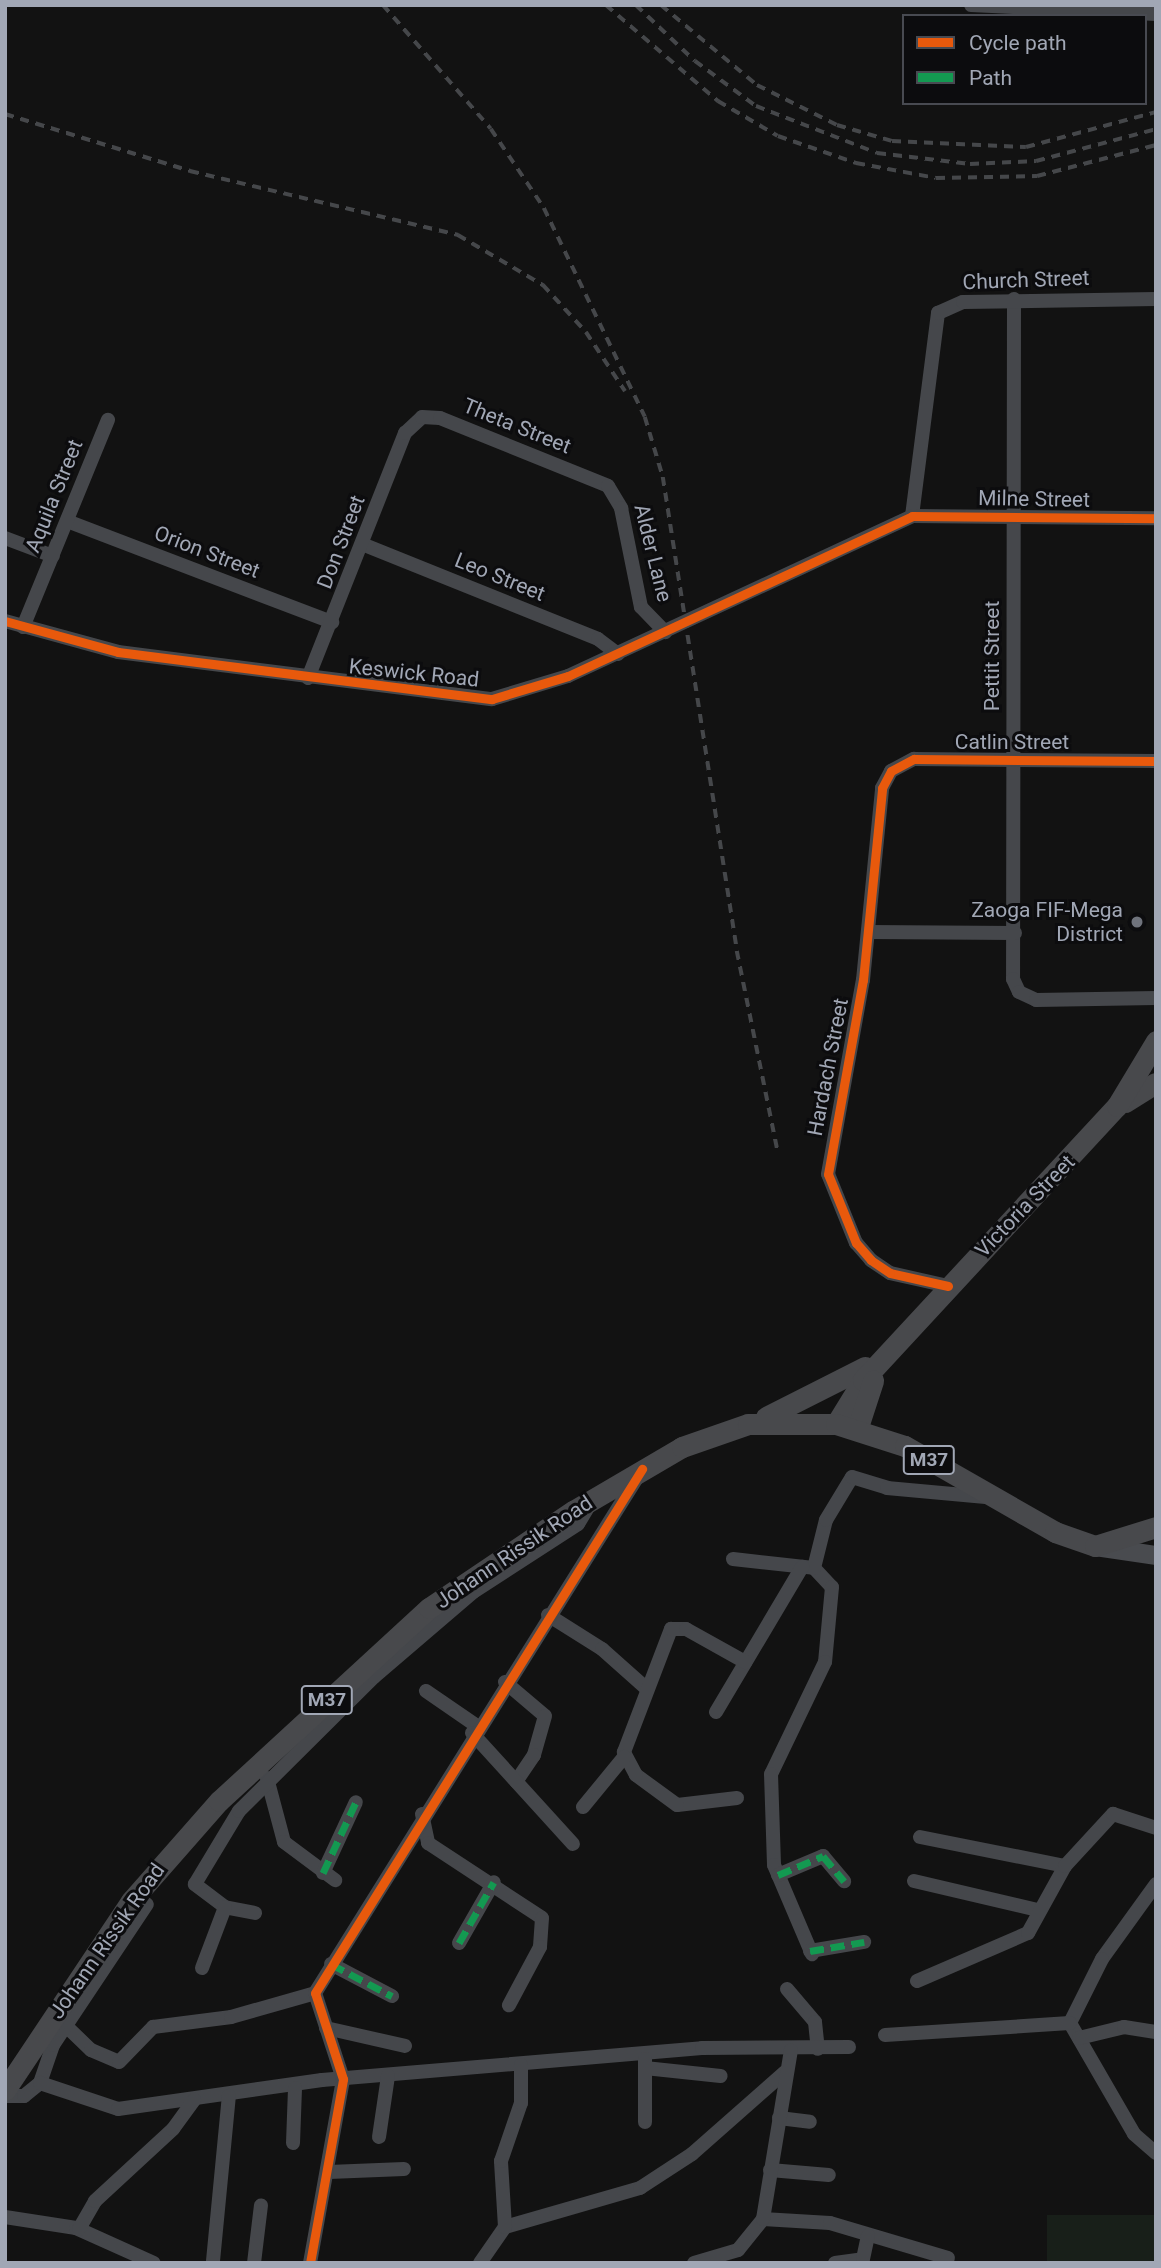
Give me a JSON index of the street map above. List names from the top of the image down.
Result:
{
  "streets": {
    "main road": ["Victoria Street", "M37", "Johann Rissik Road"],
    "street": [
      "Church Street",
      "Theta Street",
      "Aquila Street",
      "Milne Street",
      "Don Street",
      "Orion Street",
      "Alder Lane",
      "Leo Street",
      "Pettit Street",
      "Keswick Road",
      "Catlin Street",
      "Hardach Street"
    ]
  },
  "crossings": [
    ["Church Street", "Milne Street"],
    ["Church Street", "Pettit Street"],
    ["Church Street", "Keswick Road"],
    ["Theta Street", "Don Street"],
    ["Theta Street", "Alder Lane"],
    ["Aquila Street", "Orion Street"],
    ["Aquila Street", "Keswick Road"],
    ["Milne Street", "Pettit Street"],
    ["Milne Street", "Keswick Road"],
    ["Don Street", "Orion Street"],
    ["Don Street", "Leo Street"],
    ["Don Street", "Keswick Road"],
    ["Alder Lane", "Keswick Road"],
    ["Leo Street", "Keswick Road"],
    ["Pettit Street", "Catlin Street"],
    ["Catlin Street", "Hardach Street"],
    ["Hardach Street", "Victoria Street"],
    ["Victoria Street", "Johann Rissik Road"]
  ],
  "places": ["Zaoga FIF-Mega District"],
  "legend": ["Cycle path", "Path"]
}
